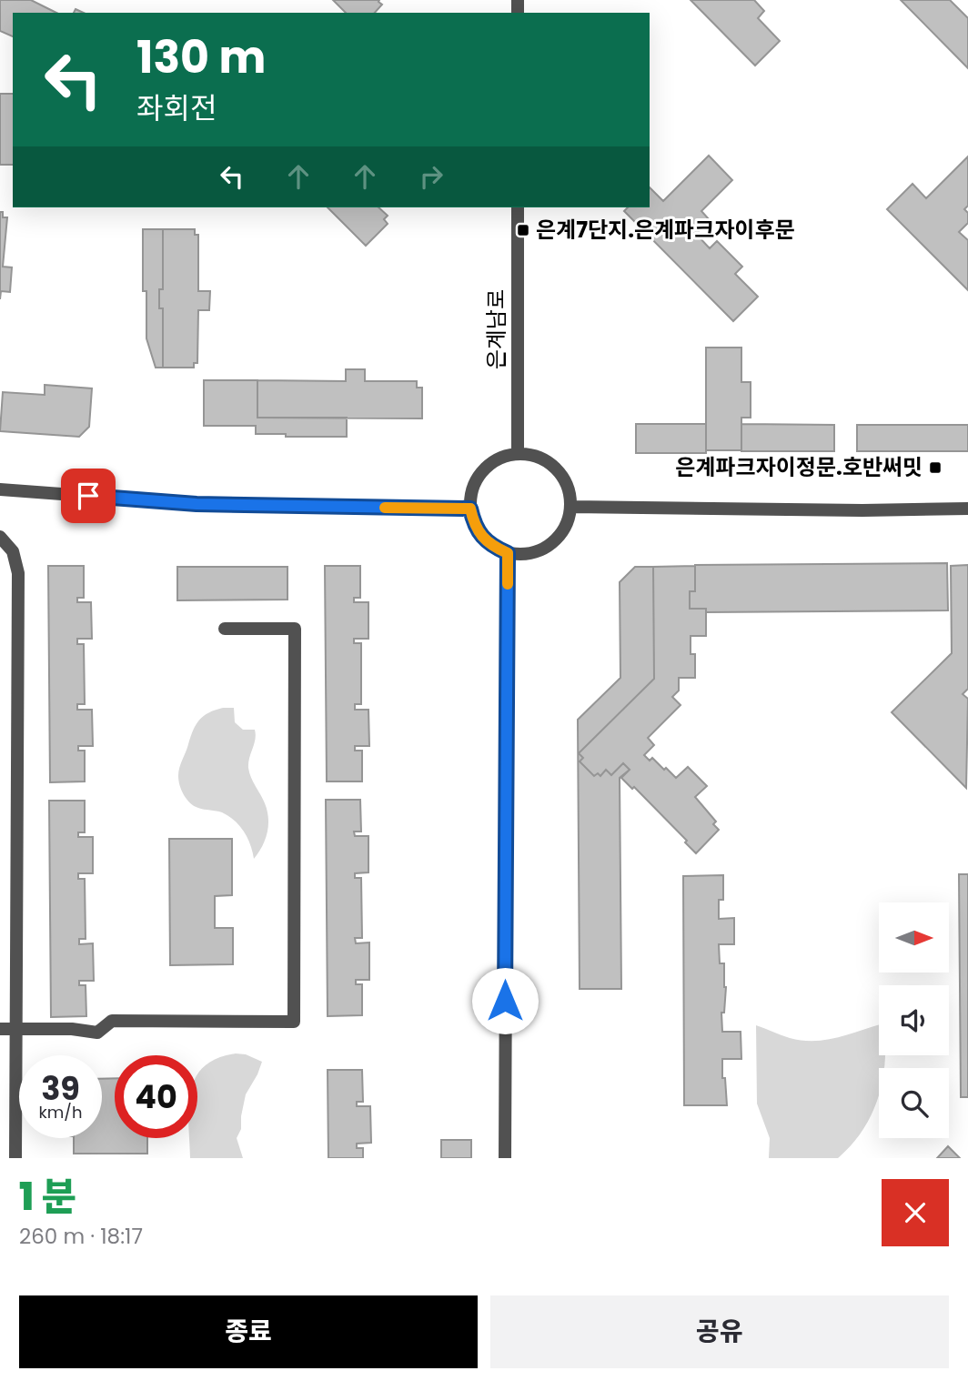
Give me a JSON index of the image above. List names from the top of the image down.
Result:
{
  "streets": {
    "street": ["은계남로"]
  },
  "places": {
    "transit": ["은계7단지.은계파크자이후문", "은계파크자이정문.호반써밋"]
  },
  "north": "right",
  "page": {
    "turn": ["130 m", "좌회전"],
    "speed": "39 km/h",
    "limit": "40",
    "heading": ["1 분", "260 m · 18:17"],
    "buttons": ["종료", "공유"]
  }
}
